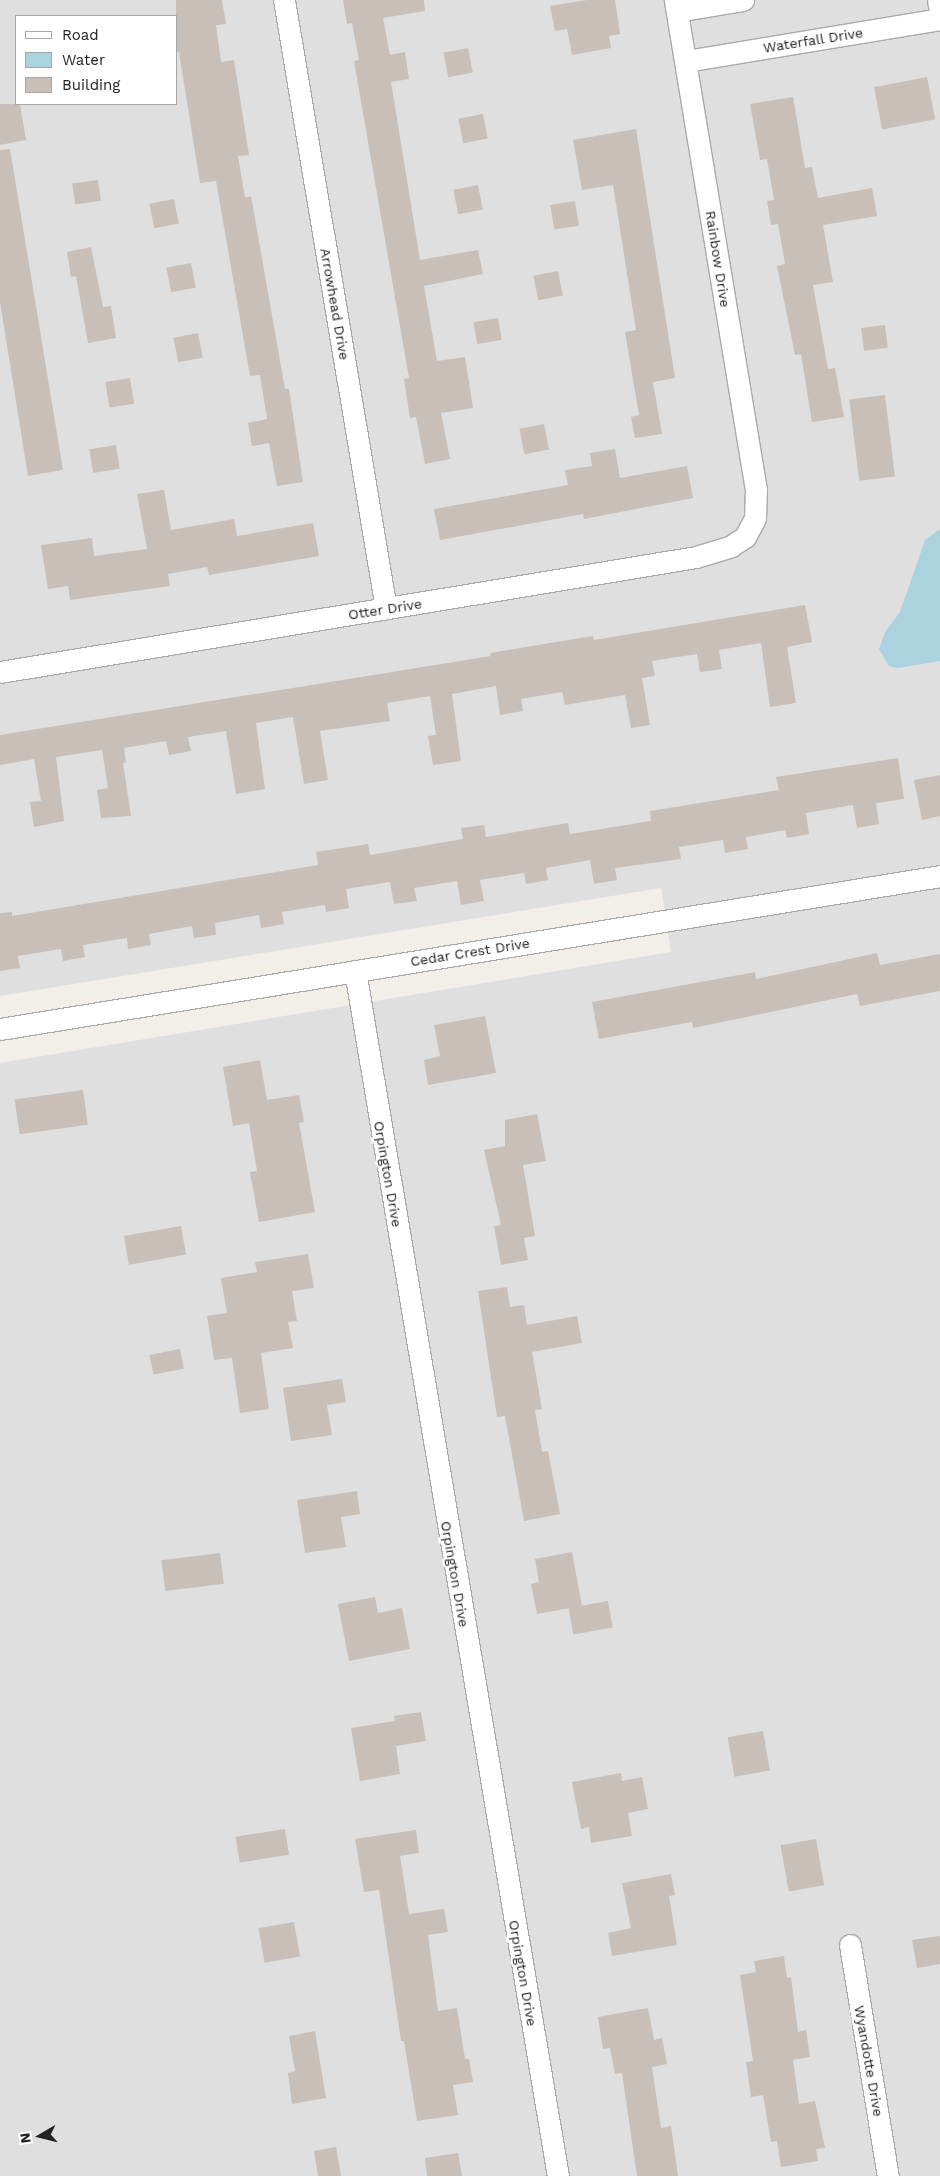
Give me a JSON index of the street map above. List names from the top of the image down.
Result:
{
  "streets": {
    "street": [
      "Waterfall Drive",
      "Rainbow Drive",
      "Arrowhead Drive",
      "Otter Drive",
      "Cedar Crest Drive",
      "Orpington Drive",
      "Wyandotte Drive"
    ]
  },
  "crossings": [
    ["Waterfall Drive", "Rainbow Drive"],
    ["Rainbow Drive", "Otter Drive"],
    ["Arrowhead Drive", "Otter Drive"],
    ["Cedar Crest Drive", "Orpington Drive"]
  ],
  "legend": ["Road", "Water", "Building"],
  "north": "left"
}
